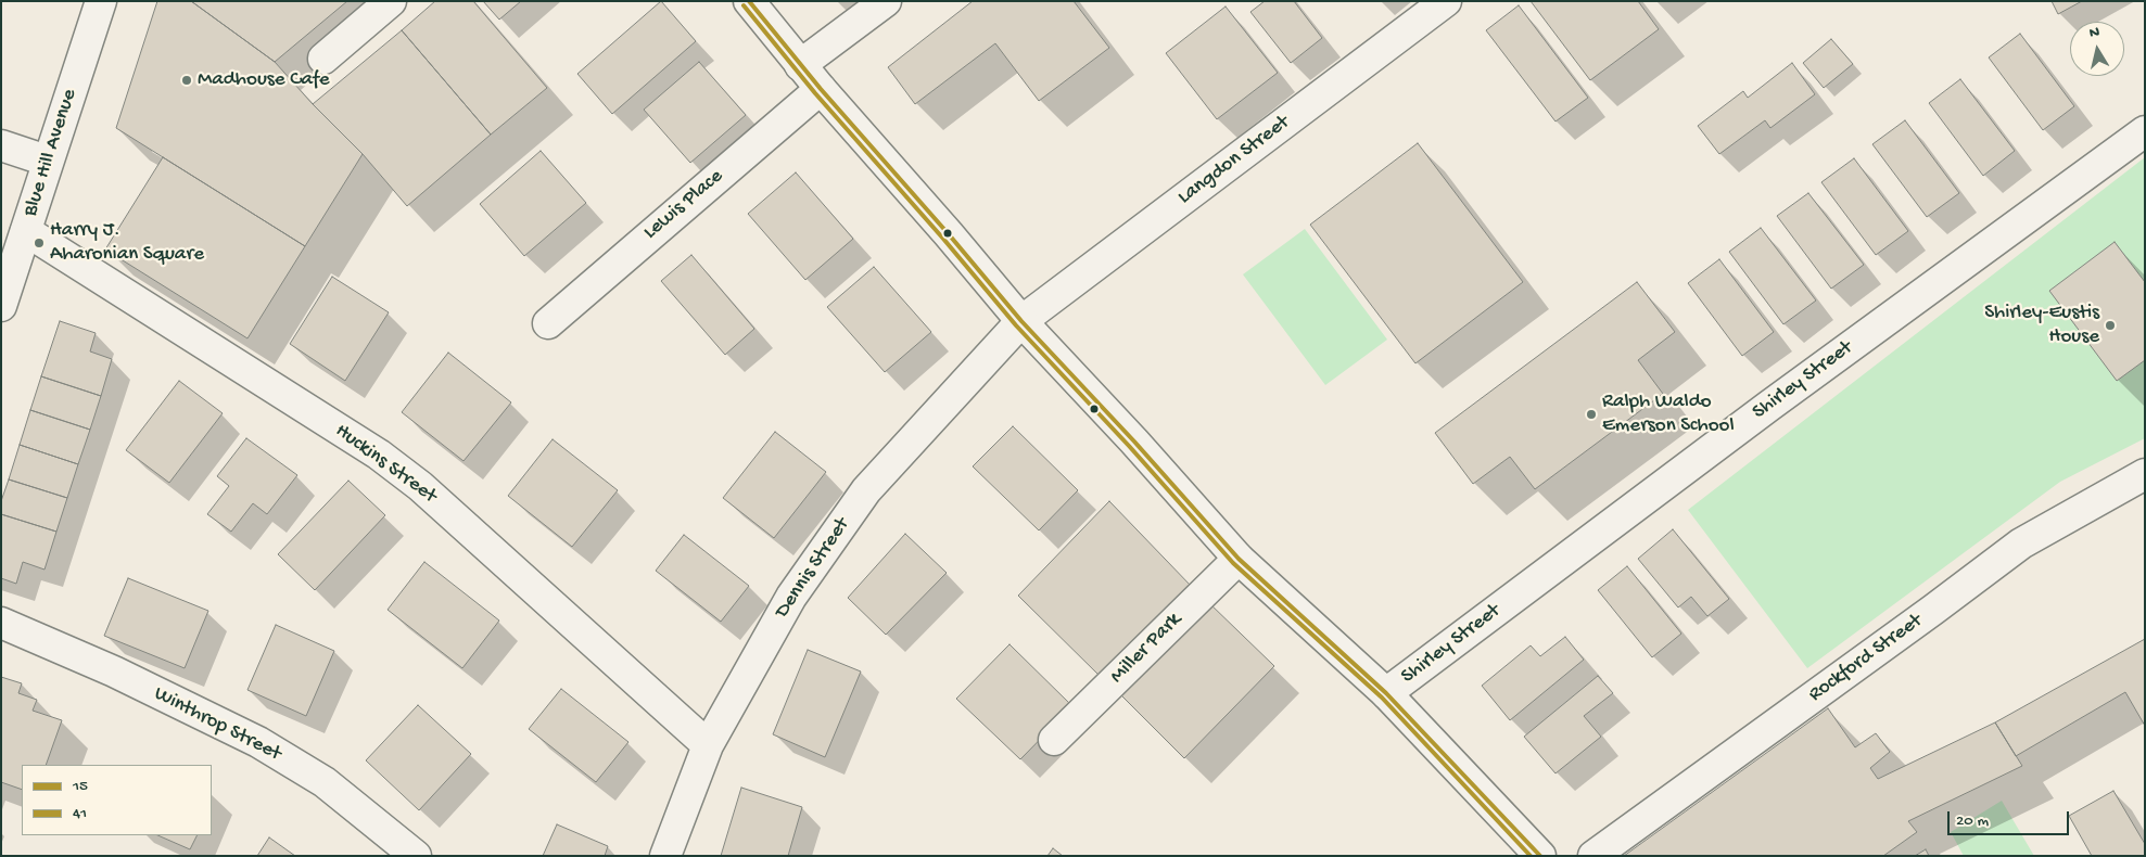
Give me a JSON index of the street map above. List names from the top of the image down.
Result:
{
  "streets": {
    "street": [
      "Blue Hill Avenue",
      "Langdon Street",
      "Lewis Place",
      "Shirley Street",
      "Huckins Street",
      "Dennis Street",
      "Miller Park",
      "Rockford Street",
      "Winthrop Street"
    ]
  },
  "crossings": [
    ["Blue Hill Avenue", "Huckins Street"],
    ["Langdon Street", "Dennis Street"],
    ["Huckins Street", "Dennis Street"]
  ],
  "places": [
    "Madhouse Cafe",
    "Harry J. Aharonian Square",
    "Shirley-Eustis House",
    "Ralph Waldo Emerson School"
  ],
  "lines": ["transit line 15", "transit line 41"],
  "legend": ["15", "41"],
  "scale_bar": "20 m",
  "north": "top"
}
